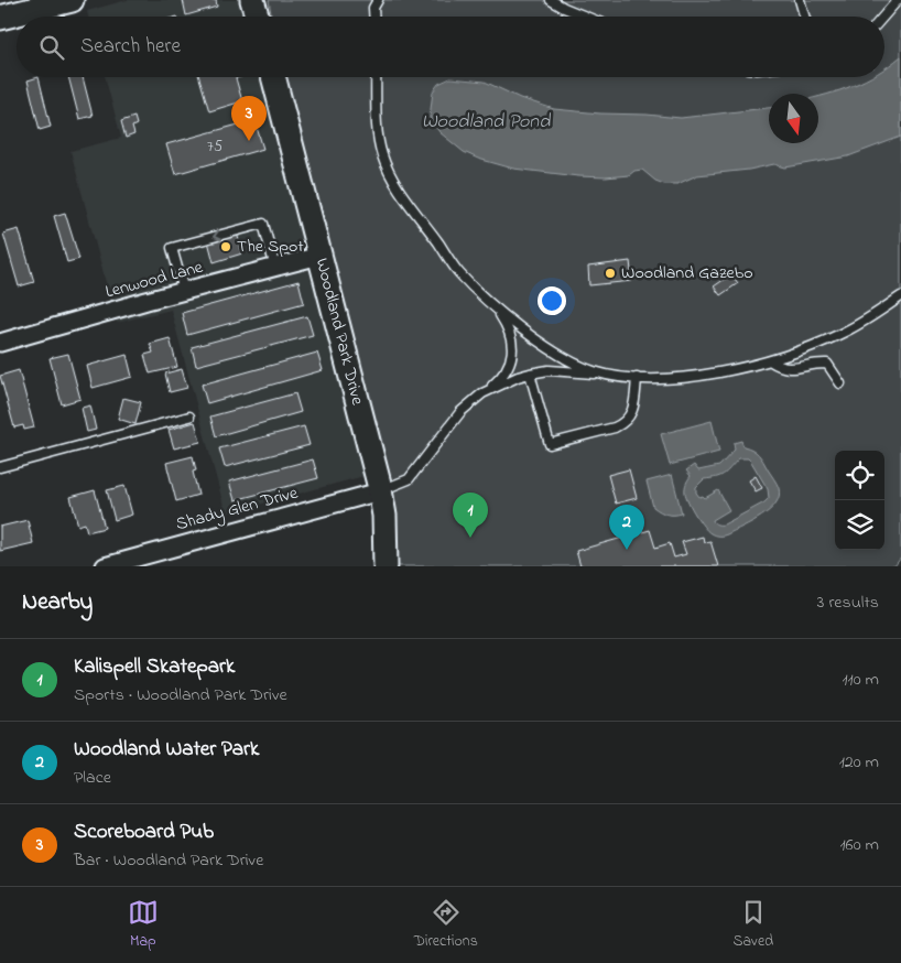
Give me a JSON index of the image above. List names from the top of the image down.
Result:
{
  "streets": {
    "street": ["Lenwood Lane", "Woodland Park Drive", "Shady Glen Drive"]
  },
  "crossings": [
    ["Lenwood Lane", "Woodland Park Drive"],
    ["Woodland Park Drive", "Shady Glen Drive"]
  ],
  "water": ["Woodland Pond"],
  "places": ["The Spot", "Woodland Gazebo"],
  "house_numbers": ["75"],
  "north": "bottom",
  "page": {
    "search": "Search here",
    "pins": ["3", "1", "2"],
    "heading": ["Nearby", "3 results"],
    "list": [
      {
        "mark": "1",
        "name": "Kalispell Skatepark",
        "note": "Sports · Woodland Park Drive",
        "value": "110 m"
      },
      {
        "mark": "2",
        "name": "Woodland Water Park",
        "note": "Place",
        "value": "120 m"
      },
      {
        "mark": "3",
        "name": "Scoreboard Pub",
        "note": "Bar · Woodland Park Drive",
        "value": "160 m"
      }
    ],
    "nav": ["Map", "Directions", "Saved"]
  }
}
